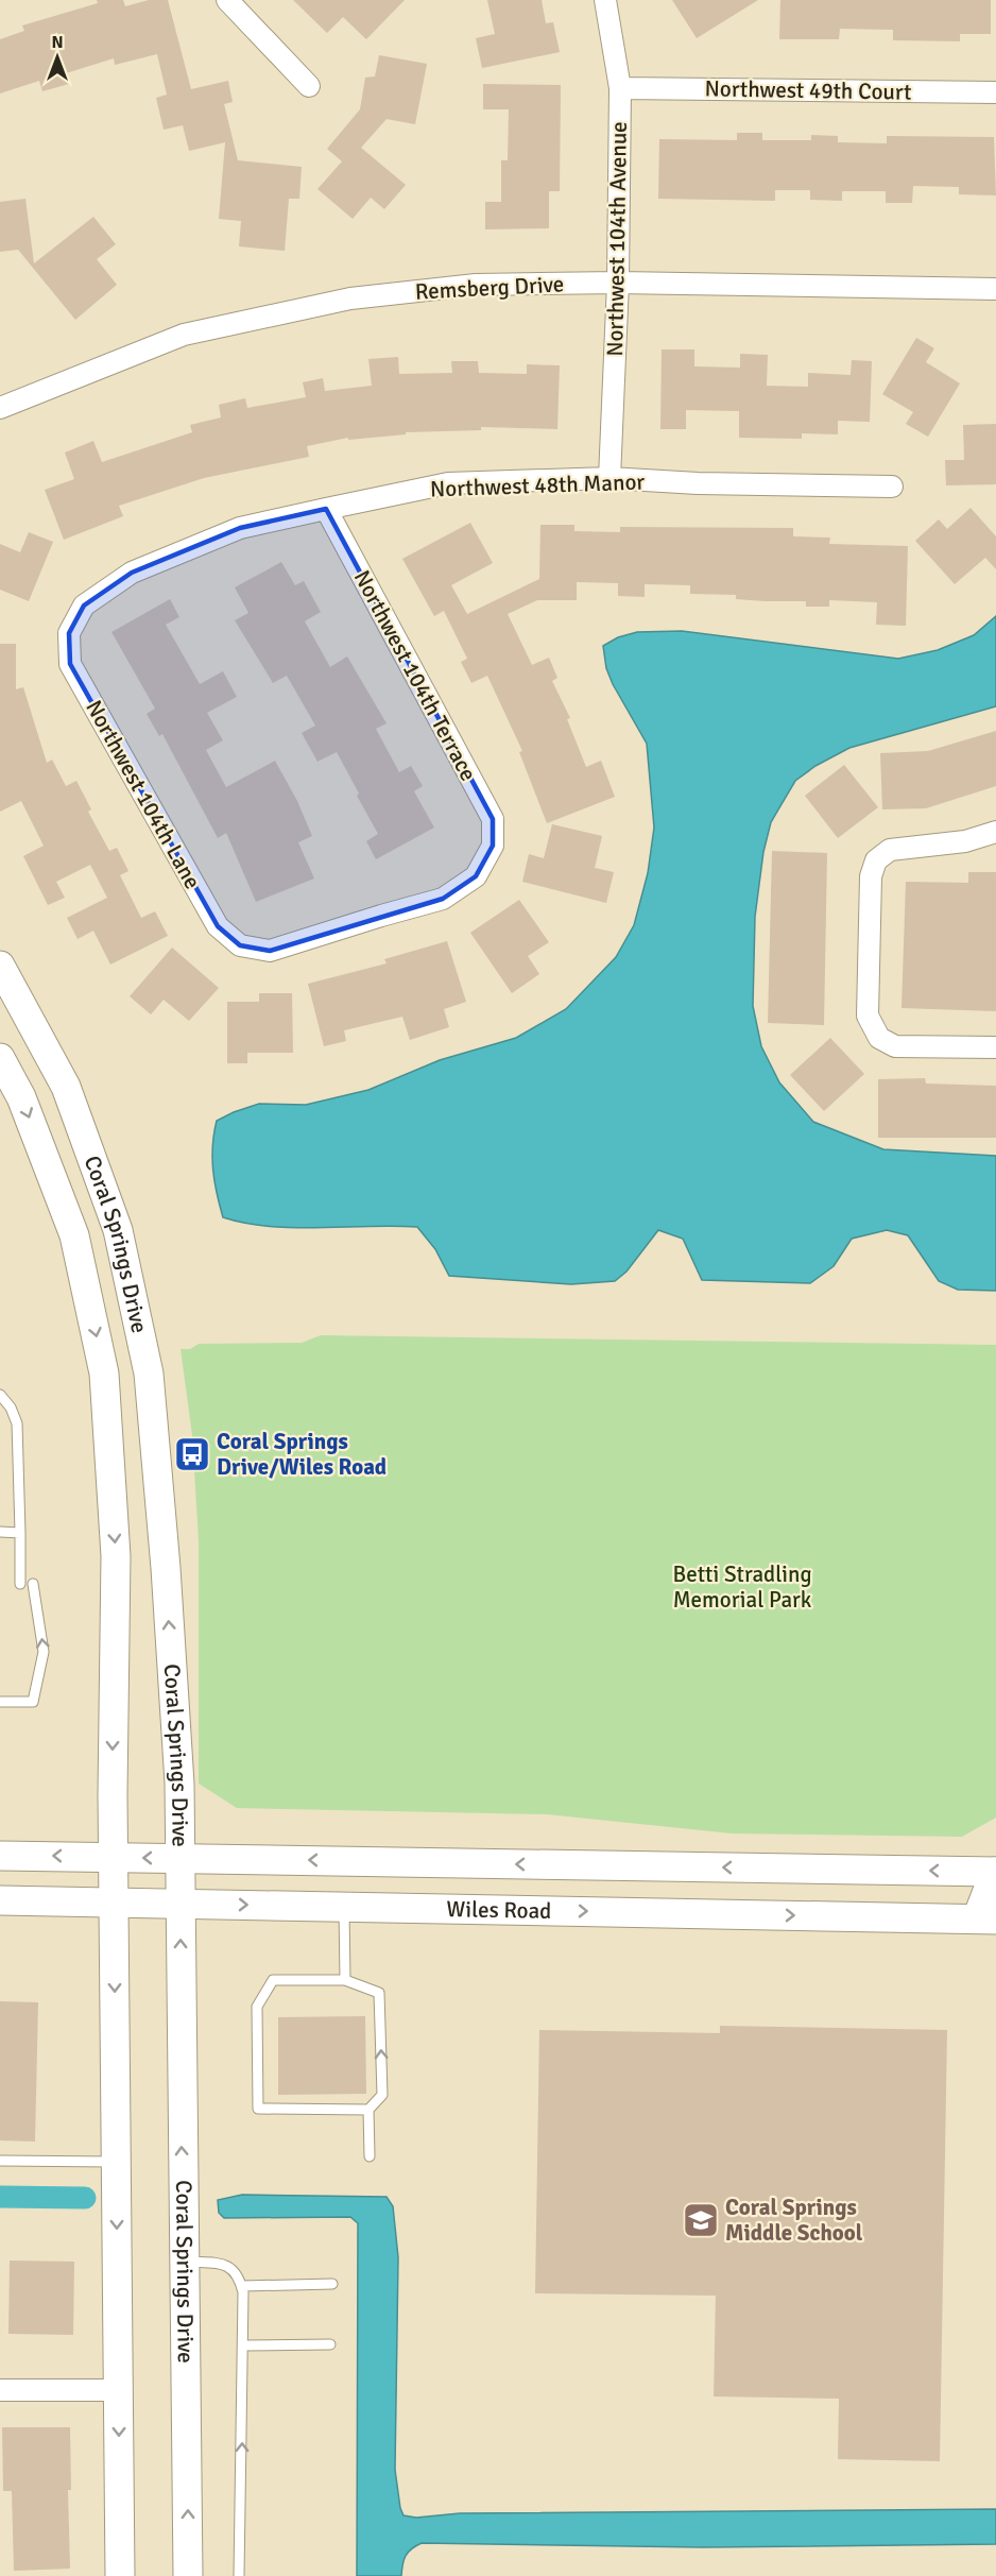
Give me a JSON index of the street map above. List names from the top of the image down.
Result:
{
  "streets": {
    "main road": ["Coral Springs Drive", "Wiles Road"],
    "street": [
      "Northwest 49th Court",
      "Northwest 104th Avenue",
      "Remsberg Drive",
      "Northwest 48th Manor",
      "Northwest 104th Terrace",
      "Northwest 104th Lane"
    ]
  },
  "crossings": [
    ["Northwest 49th Court", "Northwest 104th Avenue"],
    ["Northwest 104th Avenue", "Remsberg Drive"],
    ["Northwest 104th Avenue", "Northwest 48th Manor"],
    ["Northwest 48th Manor", "Northwest 104th Terrace"],
    ["Northwest 48th Manor", "Northwest 104th Lane"],
    ["Northwest 104th Terrace", "Northwest 104th Lane"],
    ["Coral Springs Drive", "Wiles Road"]
  ],
  "parks": ["Betti Stradling Memorial Park"],
  "places": {
    "bus stop": ["Coral Springs Drive/Wiles Road"],
    "school or university": ["Coral Springs Middle School"]
  },
  "north": "top"
}
